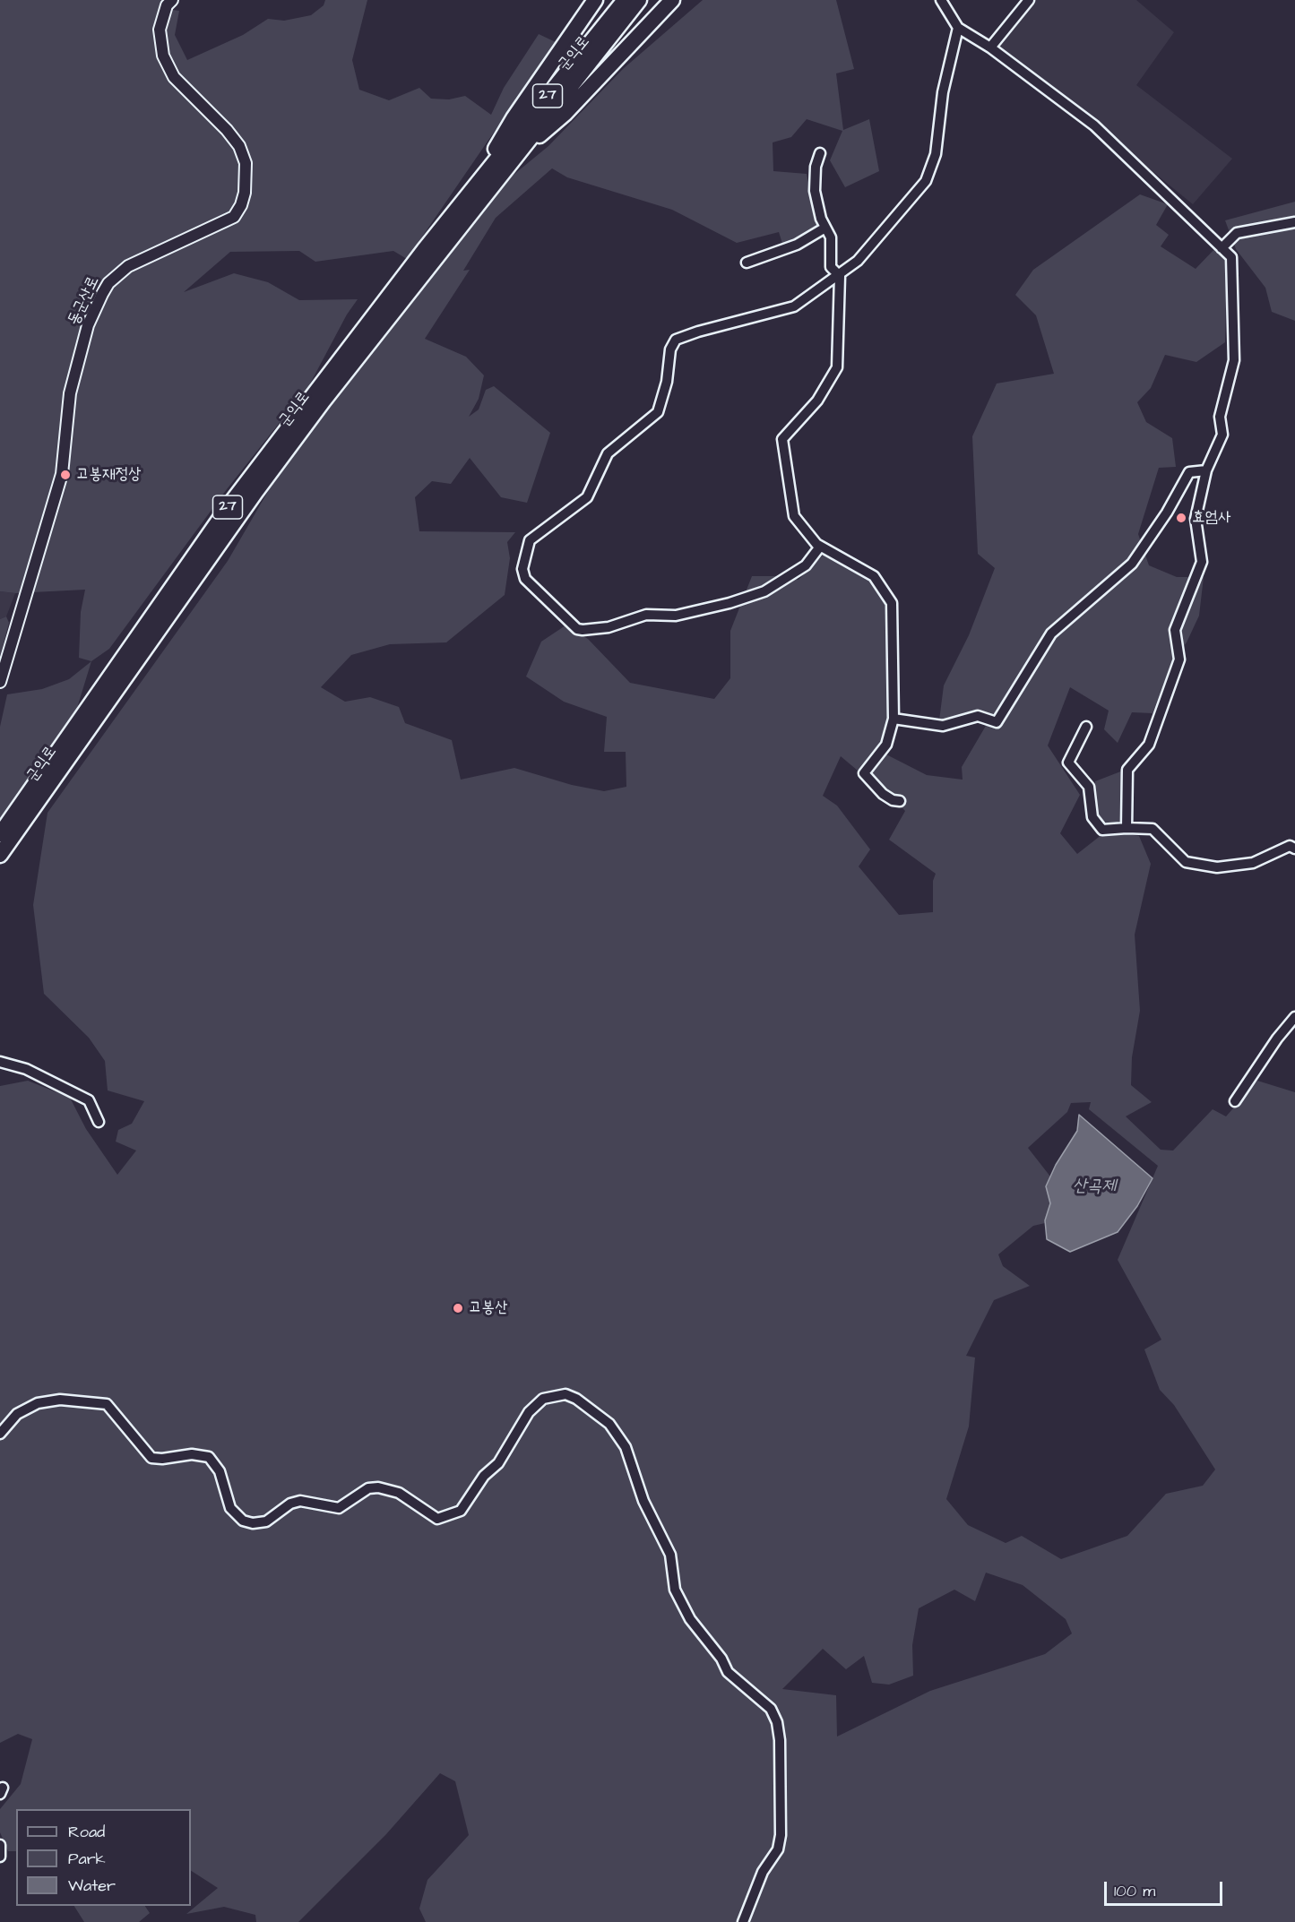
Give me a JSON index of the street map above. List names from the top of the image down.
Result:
{
  "streets": {
    "highway": ["군익로", "27"],
    "street": ["동군산로"]
  },
  "water": ["산곡제"],
  "places": ["고봉재정상", "효엄사", "고봉산"],
  "legend": ["Road", "Park", "Water"],
  "scale_bar": "100 m"
}
